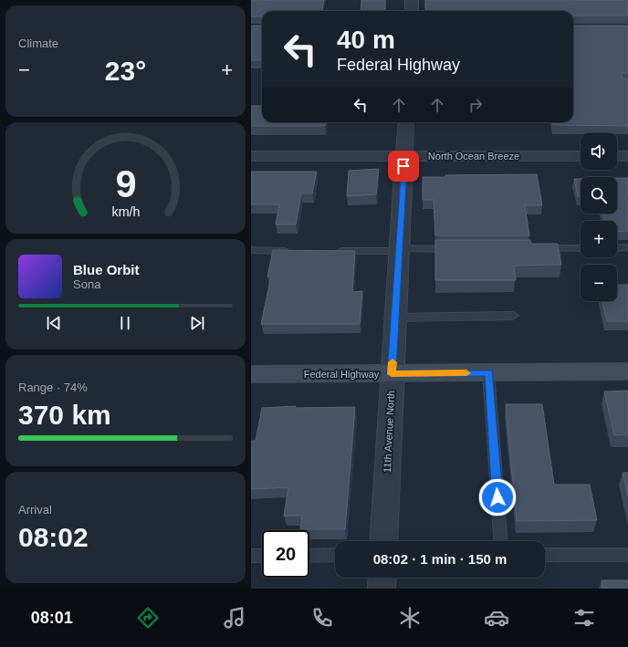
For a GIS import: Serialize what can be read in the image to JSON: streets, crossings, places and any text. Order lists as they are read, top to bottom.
{
  "streets": {
    "main road": ["Federal Highway"],
    "street": ["North Ocean Breeze", "11th Avenue North"]
  },
  "crossings": [
    ["North Ocean Breeze", "11th Avenue North"],
    ["Federal Highway", "11th Avenue North"]
  ],
  "page": {
    "tile": [
      "Climate",
      ["Range · 74%", "370 km"],
      ["Arrival", "08:02"]
    ],
    "turn": ["40 m", "Federal Highway"],
    "heat": ["−", "23°", "+"],
    "map_buttons": ["+", "−"],
    "song": ["Blue Orbit", "Sona"],
    "limit": "20",
    "trip": "08:02 · 1 min · 150 m",
    "tabs": "08:01",
    "gauge": ["9", "km/h"]
  }
}
